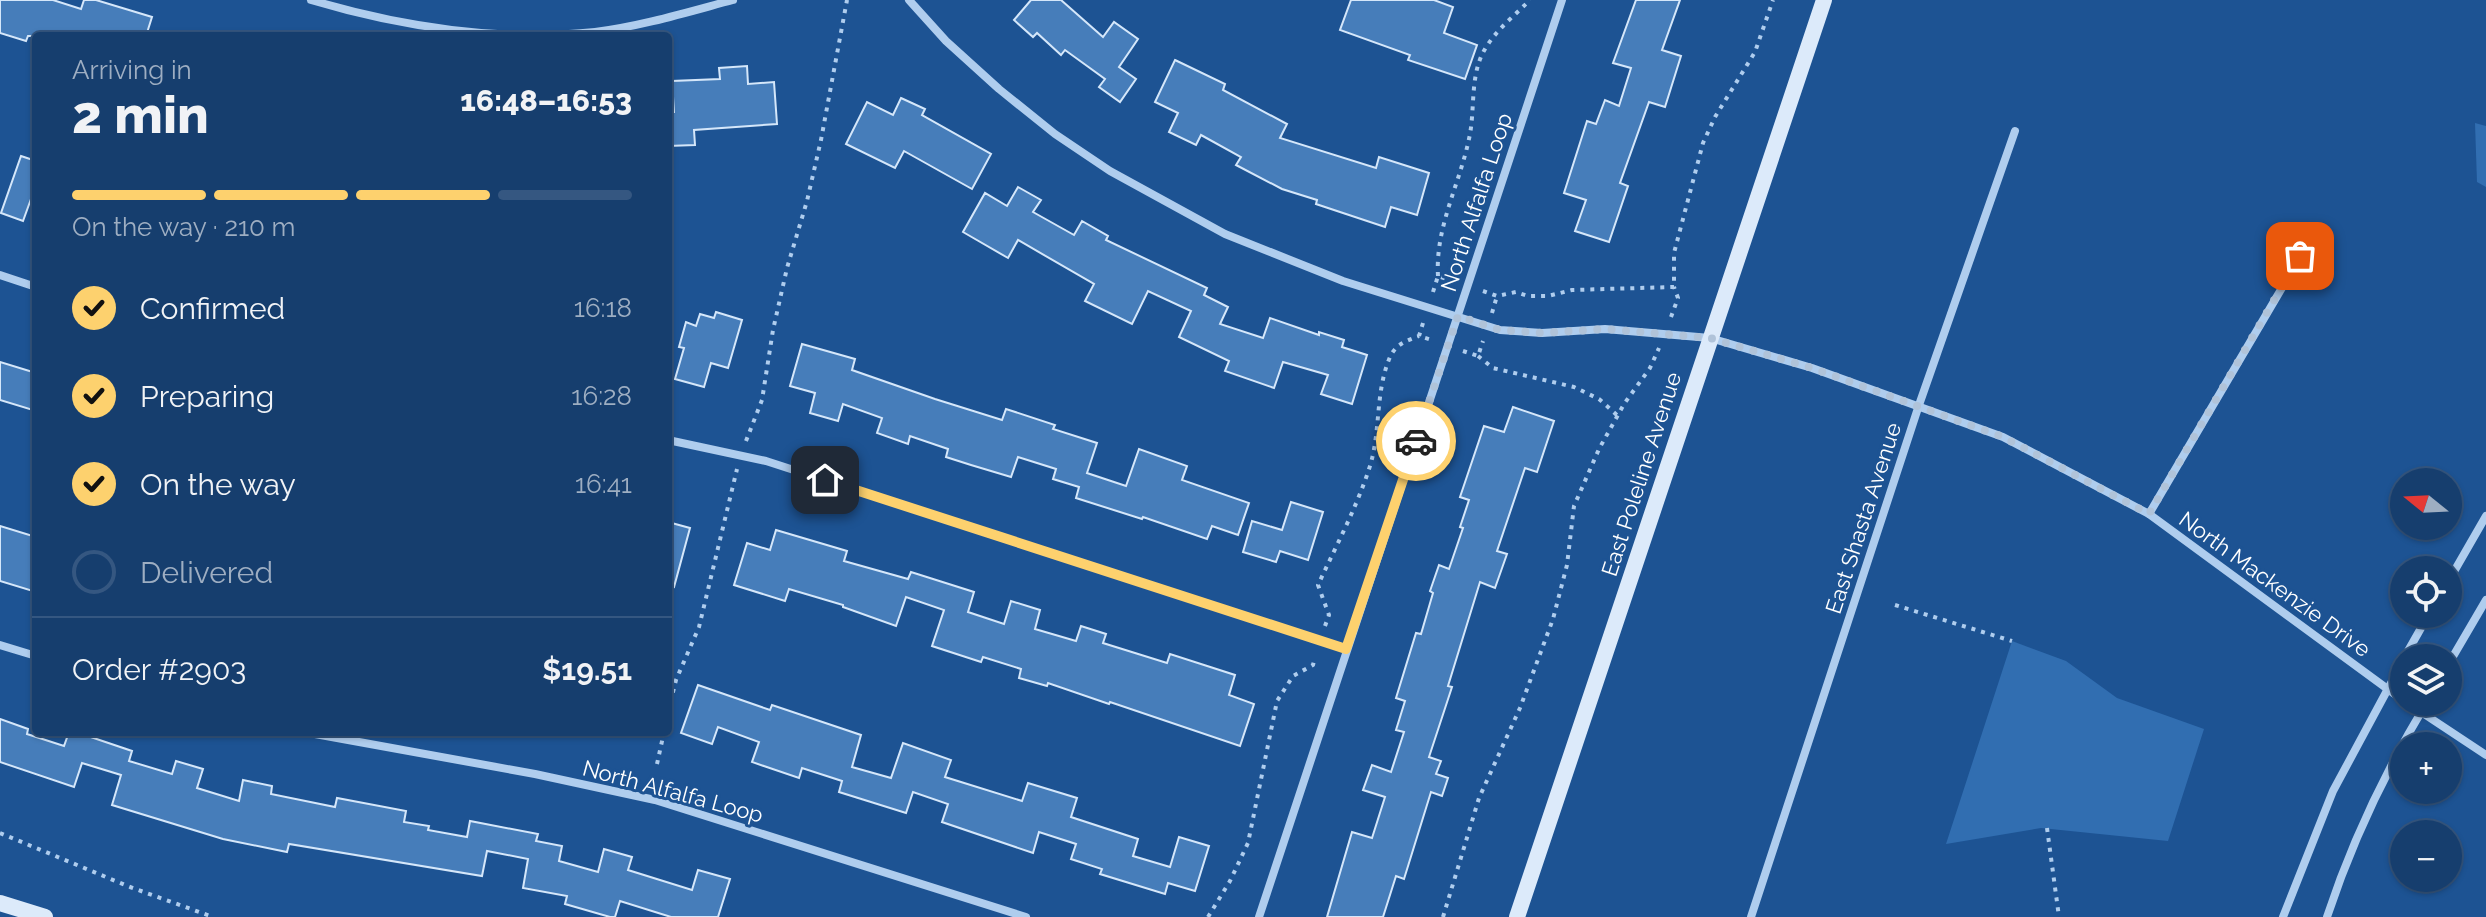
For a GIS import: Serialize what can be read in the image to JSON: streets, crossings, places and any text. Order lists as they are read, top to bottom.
{
  "streets": {
    "main road": ["East Poleline Avenue"],
    "street": ["North Alfalfa Loop", "East Shasta Avenue", "North Mackenzie Drive"]
  },
  "crossings": [
    ["North Alfalfa Loop", "North Mackenzie Drive"],
    ["East Poleline Avenue", "North Mackenzie Drive"],
    ["East Shasta Avenue", "North Mackenzie Drive"]
  ],
  "north": "left",
  "page": {
    "heading": ["2 min", "Arriving in", "16:48–16:53"],
    "panel": ["Order #2903", "$19.51"],
    "bar": "On the way · 210 m",
    "list": [
      ["Confirmed", "16:18"],
      ["Preparing", "16:28"],
      ["On the way", "16:41"],
      "Delivered"
    ],
    "map_buttons": ["+", "−"]
  }
}
